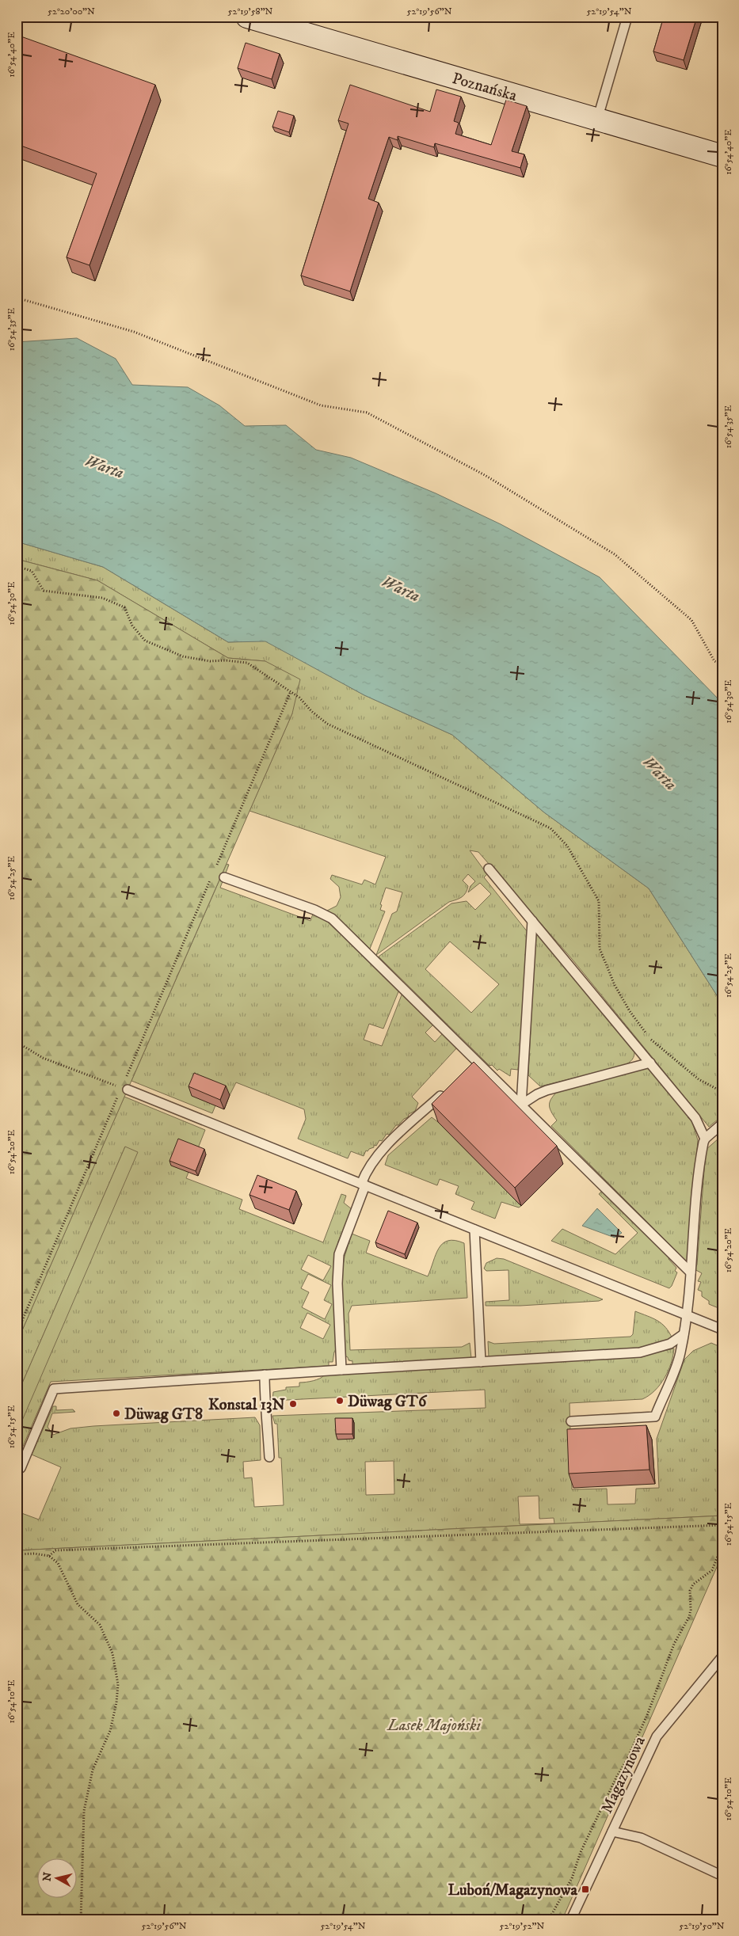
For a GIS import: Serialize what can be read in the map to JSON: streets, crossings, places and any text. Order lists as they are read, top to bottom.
{
  "streets": {
    "street": ["Poznańska"],
    "lane": ["Magazynowa"]
  },
  "water": ["Warta"],
  "parks": ["Lasek Majoński"],
  "places": {
    "other": ["Düwag GT6", "Konstal 13N", "Düwag GT8"],
    "transit": ["Luboń/Magazynowa"]
  },
  "north": "left",
  "coordinates": [
    "52°20'00\"N",
    "52°19'58\"N",
    "52°19'56\"N",
    "52°19'54\"N",
    "16°54'40\"E",
    "16°54'35\"E",
    "16°54'30\"E",
    "16°54'25\"E",
    "16°54'20\"E",
    "16°54'15\"E",
    "16°54'10\"E",
    "52°19'52\"N",
    "52°19'50\"N"
  ]
}
